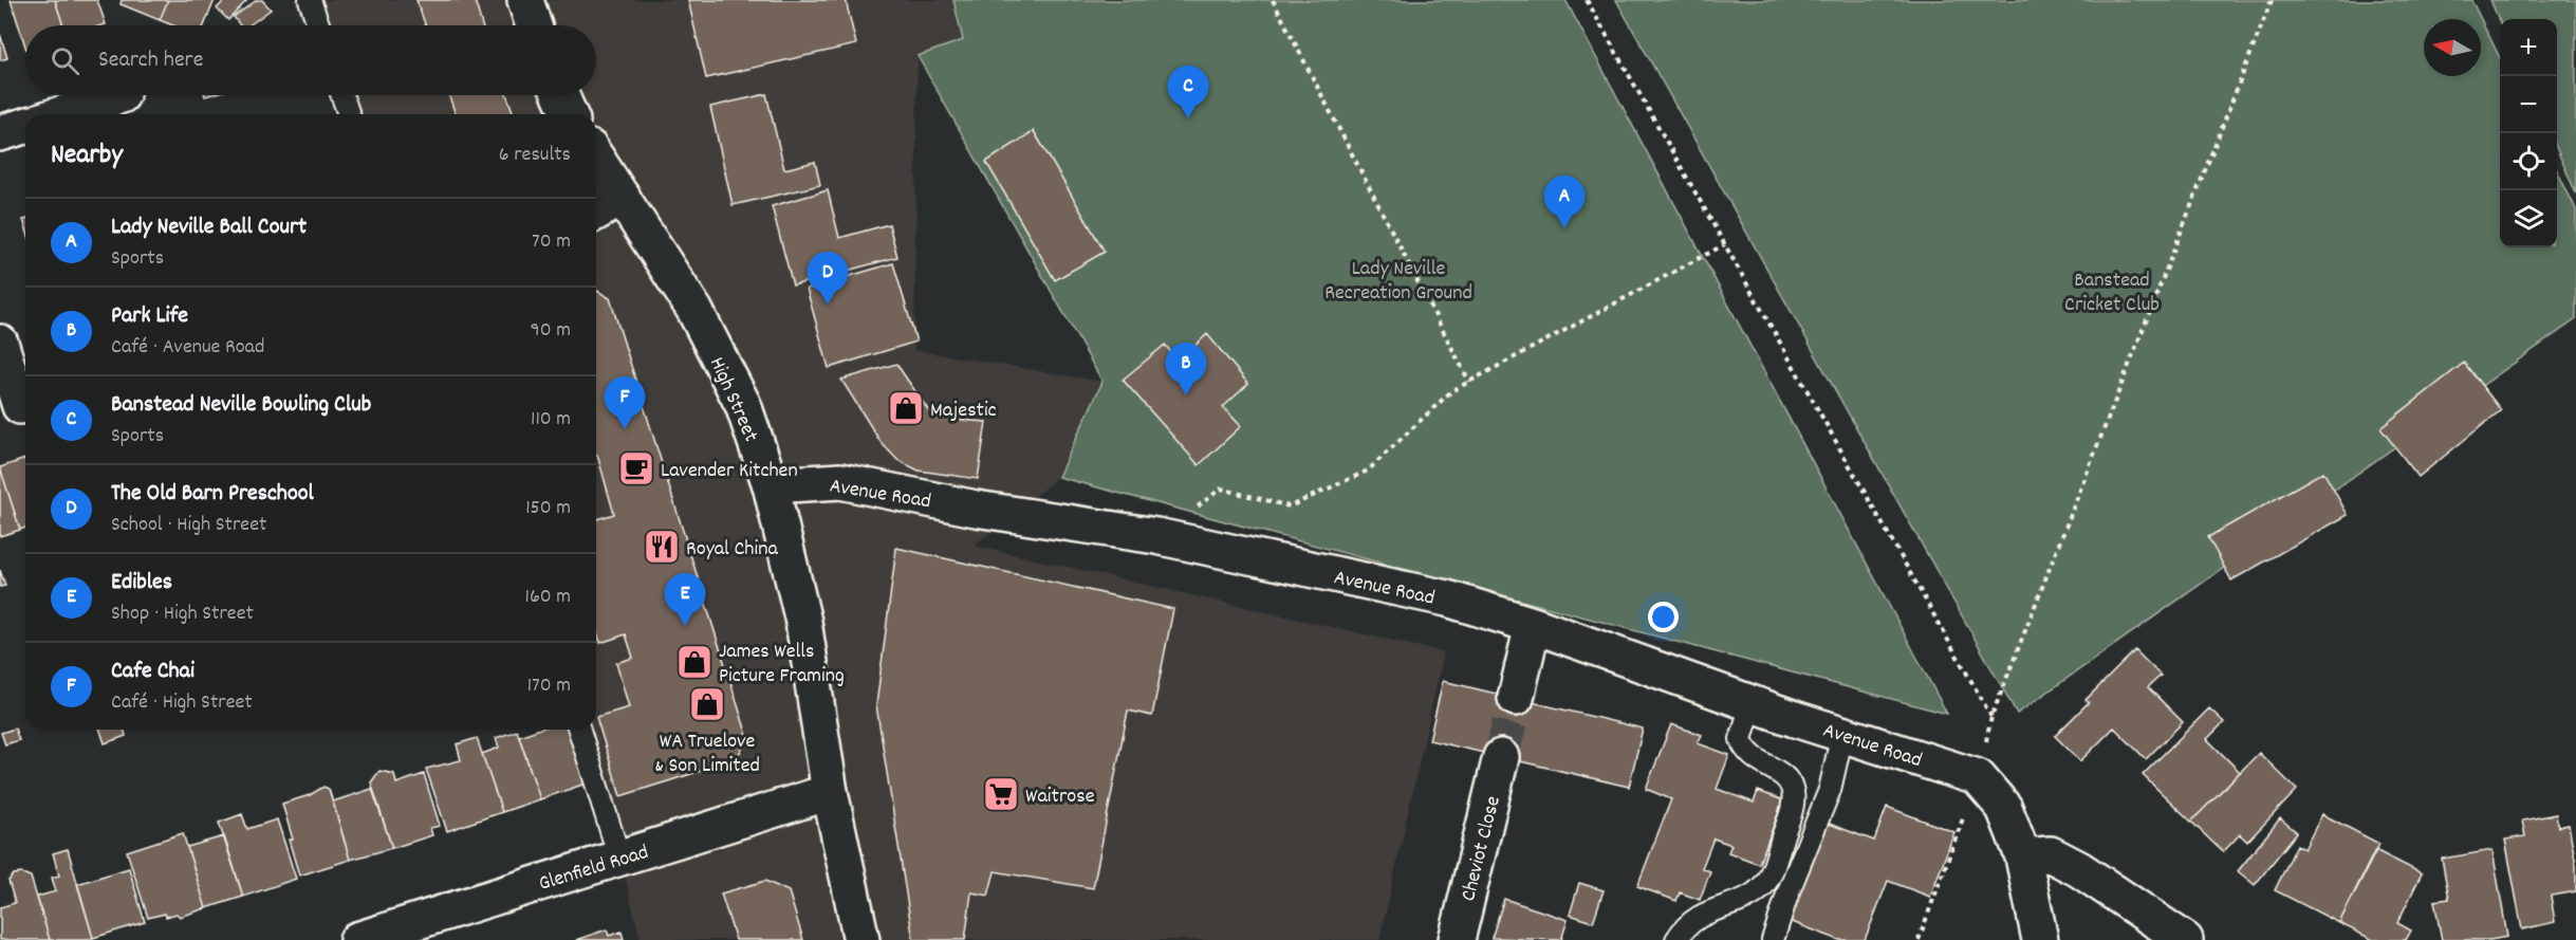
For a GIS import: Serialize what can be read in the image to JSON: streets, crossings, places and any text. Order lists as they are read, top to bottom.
{
  "streets": {
    "street": [
      "High Street",
      "Avenue Road",
      "Cheviot Close",
      "Glenfield Road"
    ]
  },
  "crossings": [
    ["High Street", "Avenue Road"],
    ["High Street", "Glenfield Road"]
  ],
  "parks": ["Lady Neville Recreation Ground", "Banstead Cricket Club"],
  "places": {
    "shop": ["Majestic", "James Wells Picture Framing", "WA Truelove & Son Limited"],
    "cafe": ["Lavender Kitchen"],
    "restaurant": ["Royal China"],
    "supermarket": ["Waitrose"]
  },
  "north": "left",
  "page": {
    "map_buttons": ["+", "−"],
    "search": "Search here",
    "pins": [
      "C",
      "A",
      "D",
      "B",
      "F",
      "E"
    ],
    "heading": ["Nearby", "6 results"],
    "list": [
      {
        "mark": "A",
        "name": "Lady Neville Ball Court",
        "note": "Sports",
        "value": "70 m"
      },
      {
        "mark": "B",
        "name": "Park Life",
        "note": "Café · Avenue Road",
        "value": "90 m"
      },
      {
        "mark": "C",
        "name": "Banstead Neville Bowling Club",
        "note": "Sports",
        "value": "110 m"
      },
      {
        "mark": "D",
        "name": "The Old Barn Preschool",
        "note": "School · High Street",
        "value": "150 m"
      },
      {
        "mark": "E",
        "name": "Edibles",
        "note": "Shop · High Street",
        "value": "160 m"
      },
      {
        "mark": "F",
        "name": "Cafe Chai",
        "note": "Café · High Street",
        "value": "170 m"
      }
    ]
  }
}
